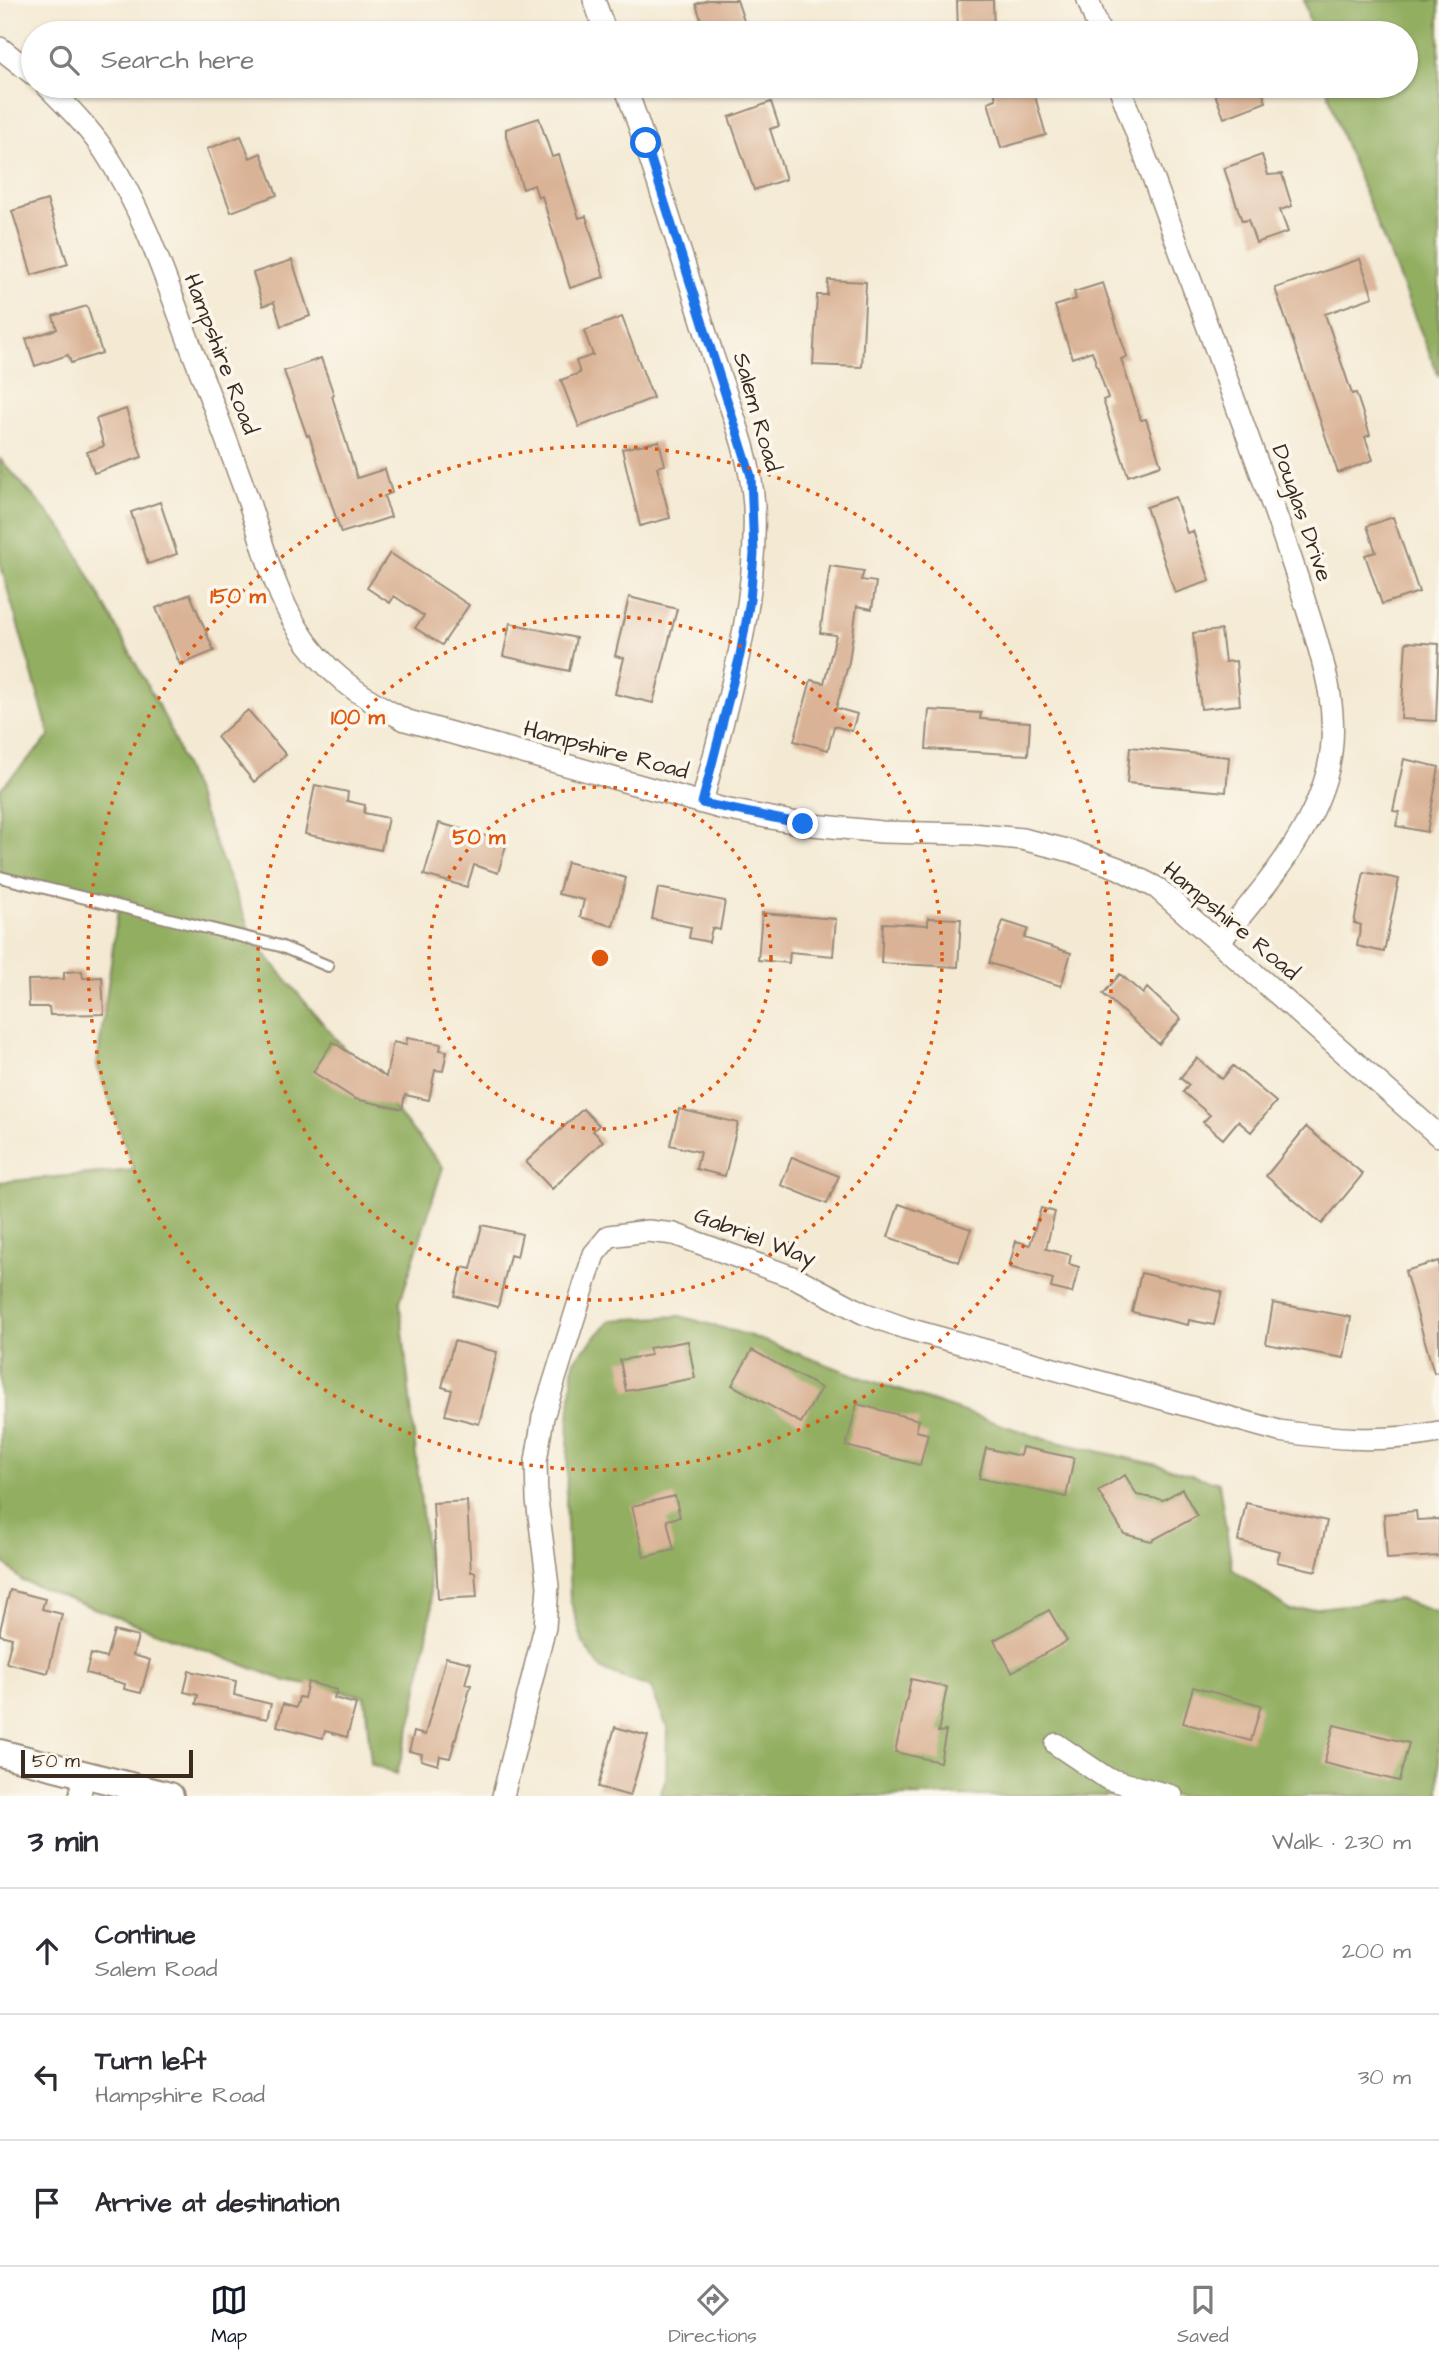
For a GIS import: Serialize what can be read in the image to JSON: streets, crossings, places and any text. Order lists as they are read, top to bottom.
{
  "streets": {
    "street": [
      "Hampshire Road",
      "Salem Road",
      "Douglas Drive",
      "Gabriel Way"
    ]
  },
  "crossings": [
    ["Hampshire Road", "Salem Road"],
    ["Hampshire Road", "Douglas Drive"]
  ],
  "scale_bar": "50 m",
  "page": {
    "search": "Search here",
    "scale": "50 m",
    "heading": ["3 min", "Walk · 230 m"],
    "list": [
      ["Continue", "Salem Road", "200 m"],
      ["Turn left", "Hampshire Road", "30 m"],
      "Arrive at destination"
    ],
    "nav": ["Map", "Directions", "Saved"]
  },
  "rings": ["150 m", "100 m", "50 m"]
}
